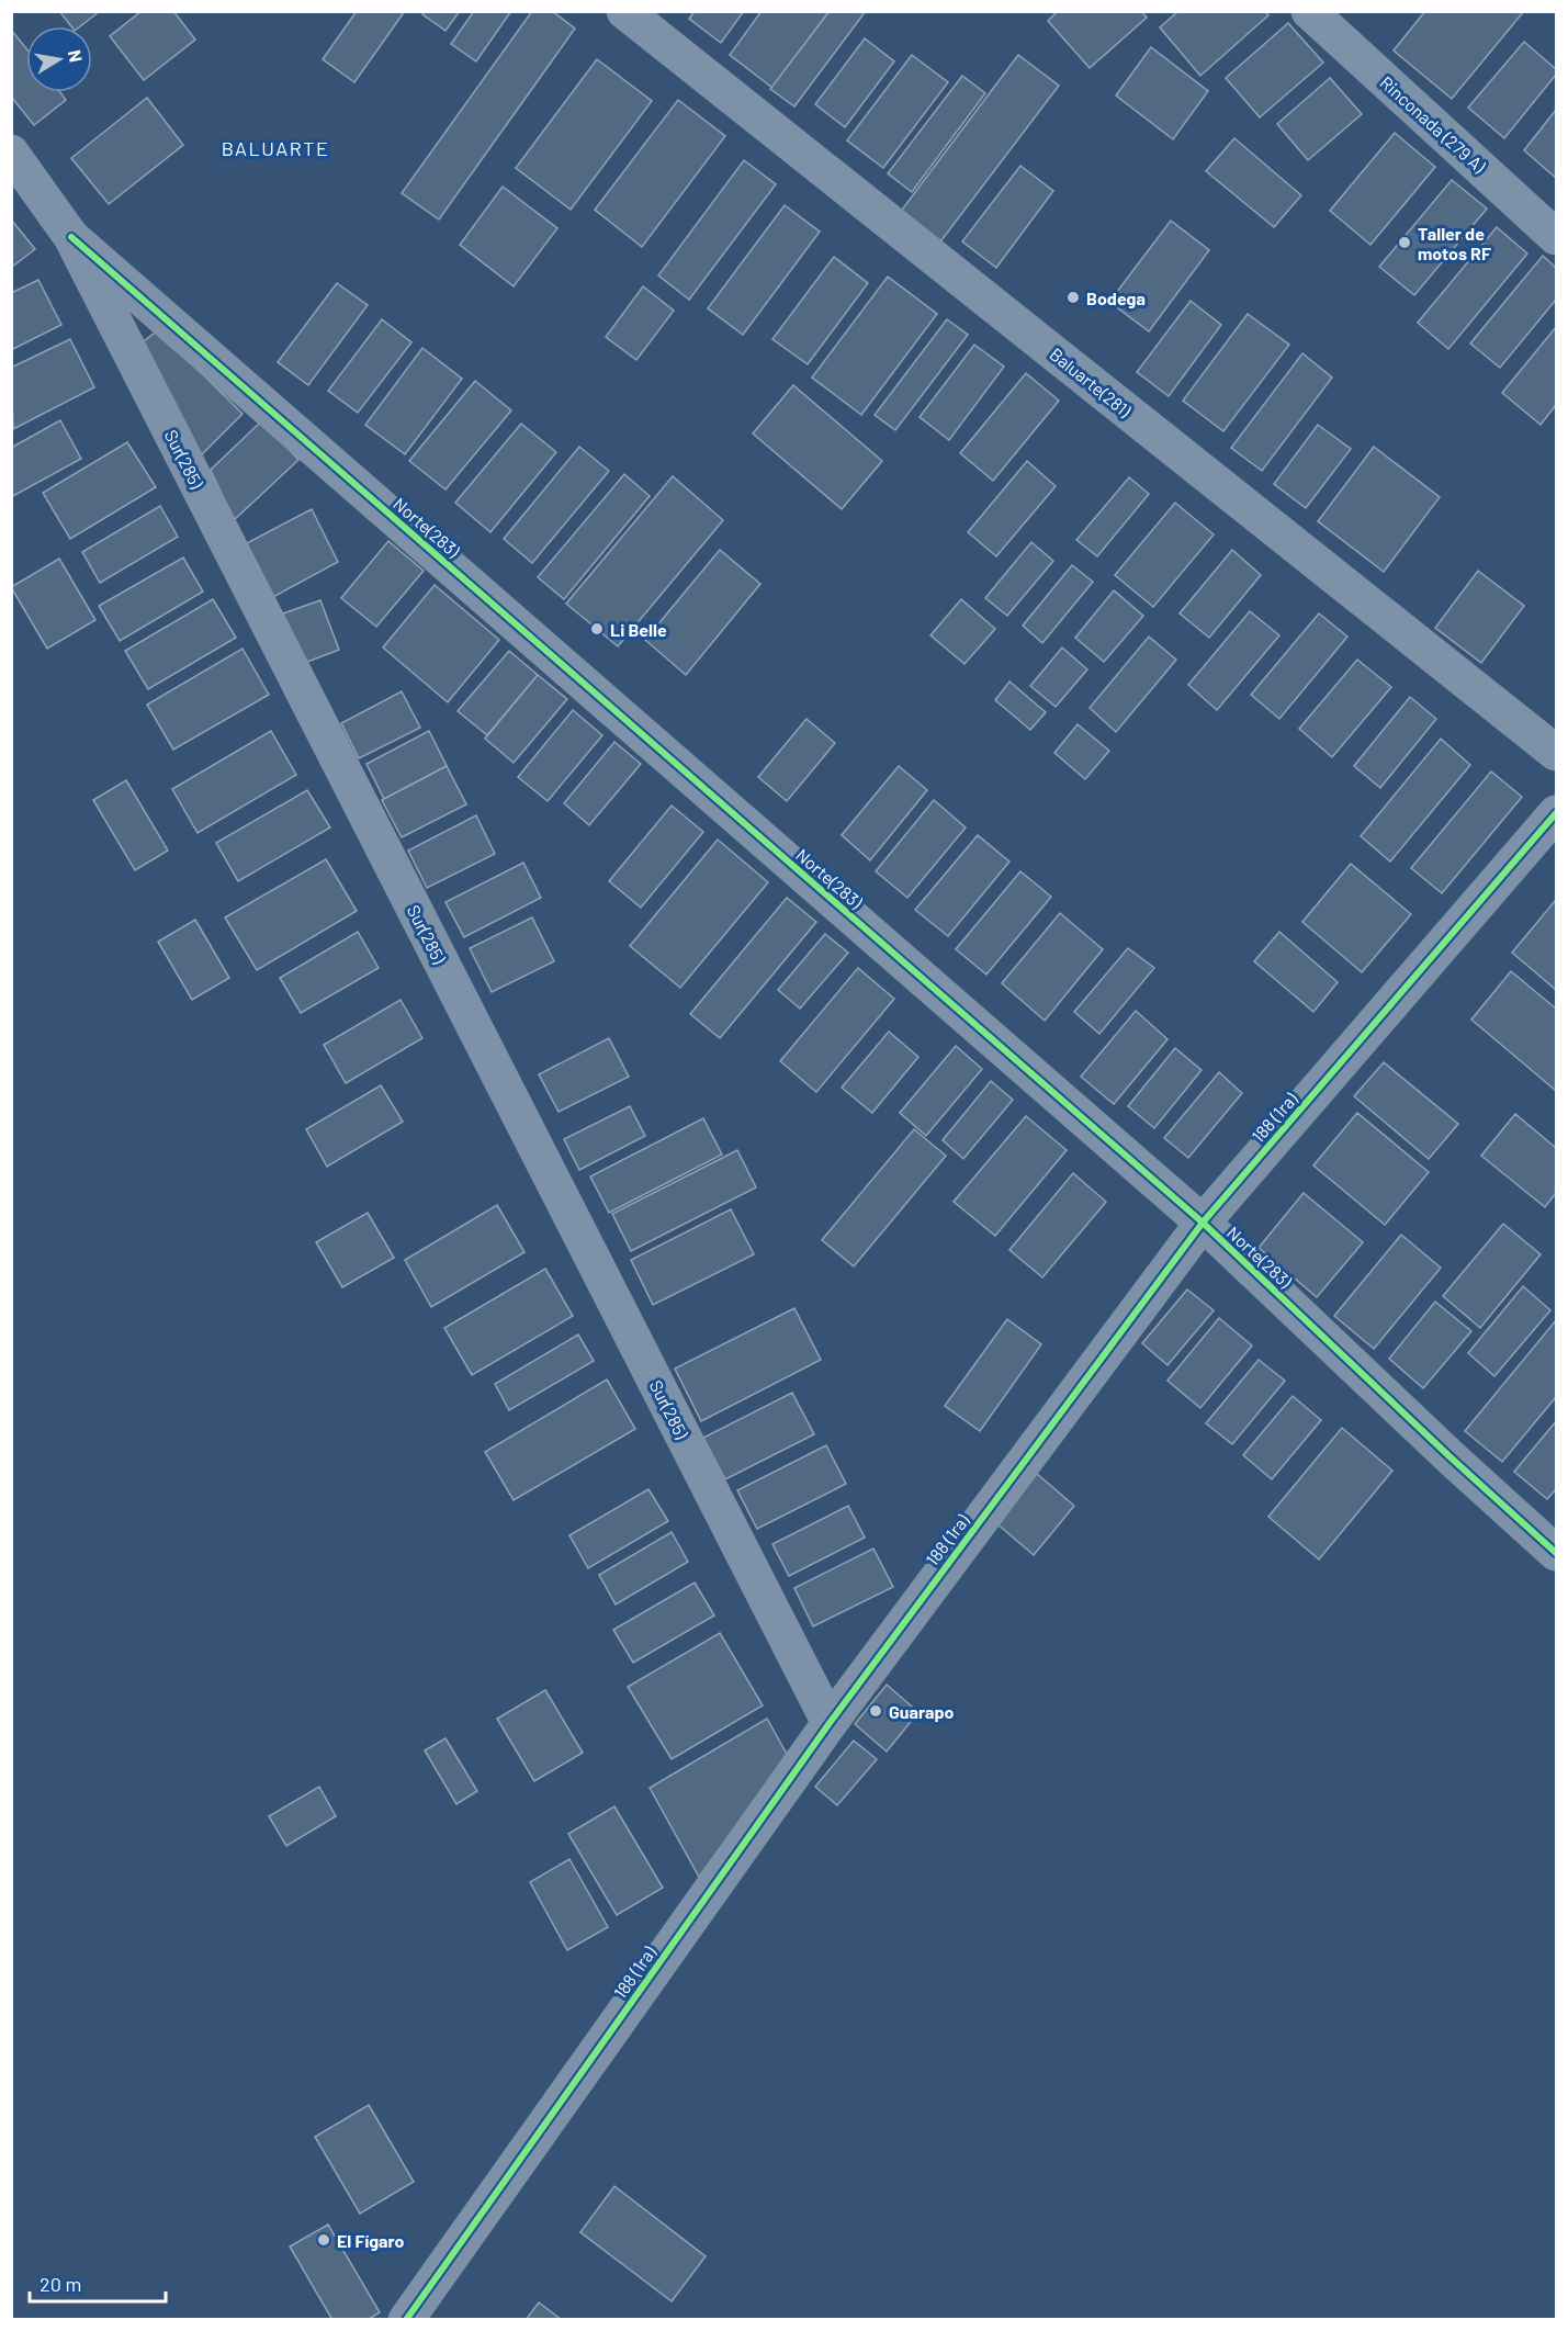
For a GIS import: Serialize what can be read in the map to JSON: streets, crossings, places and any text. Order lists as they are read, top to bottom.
{
  "streets": {
    "street": [
      "Rinconada (279 A)",
      "Baluarte(281)",
      "Sur(285)",
      "Norte(283)",
      "188 (1ra)"
    ]
  },
  "crossings": [
    ["Sur(285)", "Norte(283)"],
    ["Sur(285)", "188 (1ra)"],
    ["Norte(283)", "188 (1ra)"]
  ],
  "districts": ["BALUARTE"],
  "places": [
    "Taller de motos RF",
    "Bodega",
    "Li Belle",
    "Guarapo",
    "El Fígaro"
  ],
  "scale_bar": "20 m",
  "north": "right"
}
